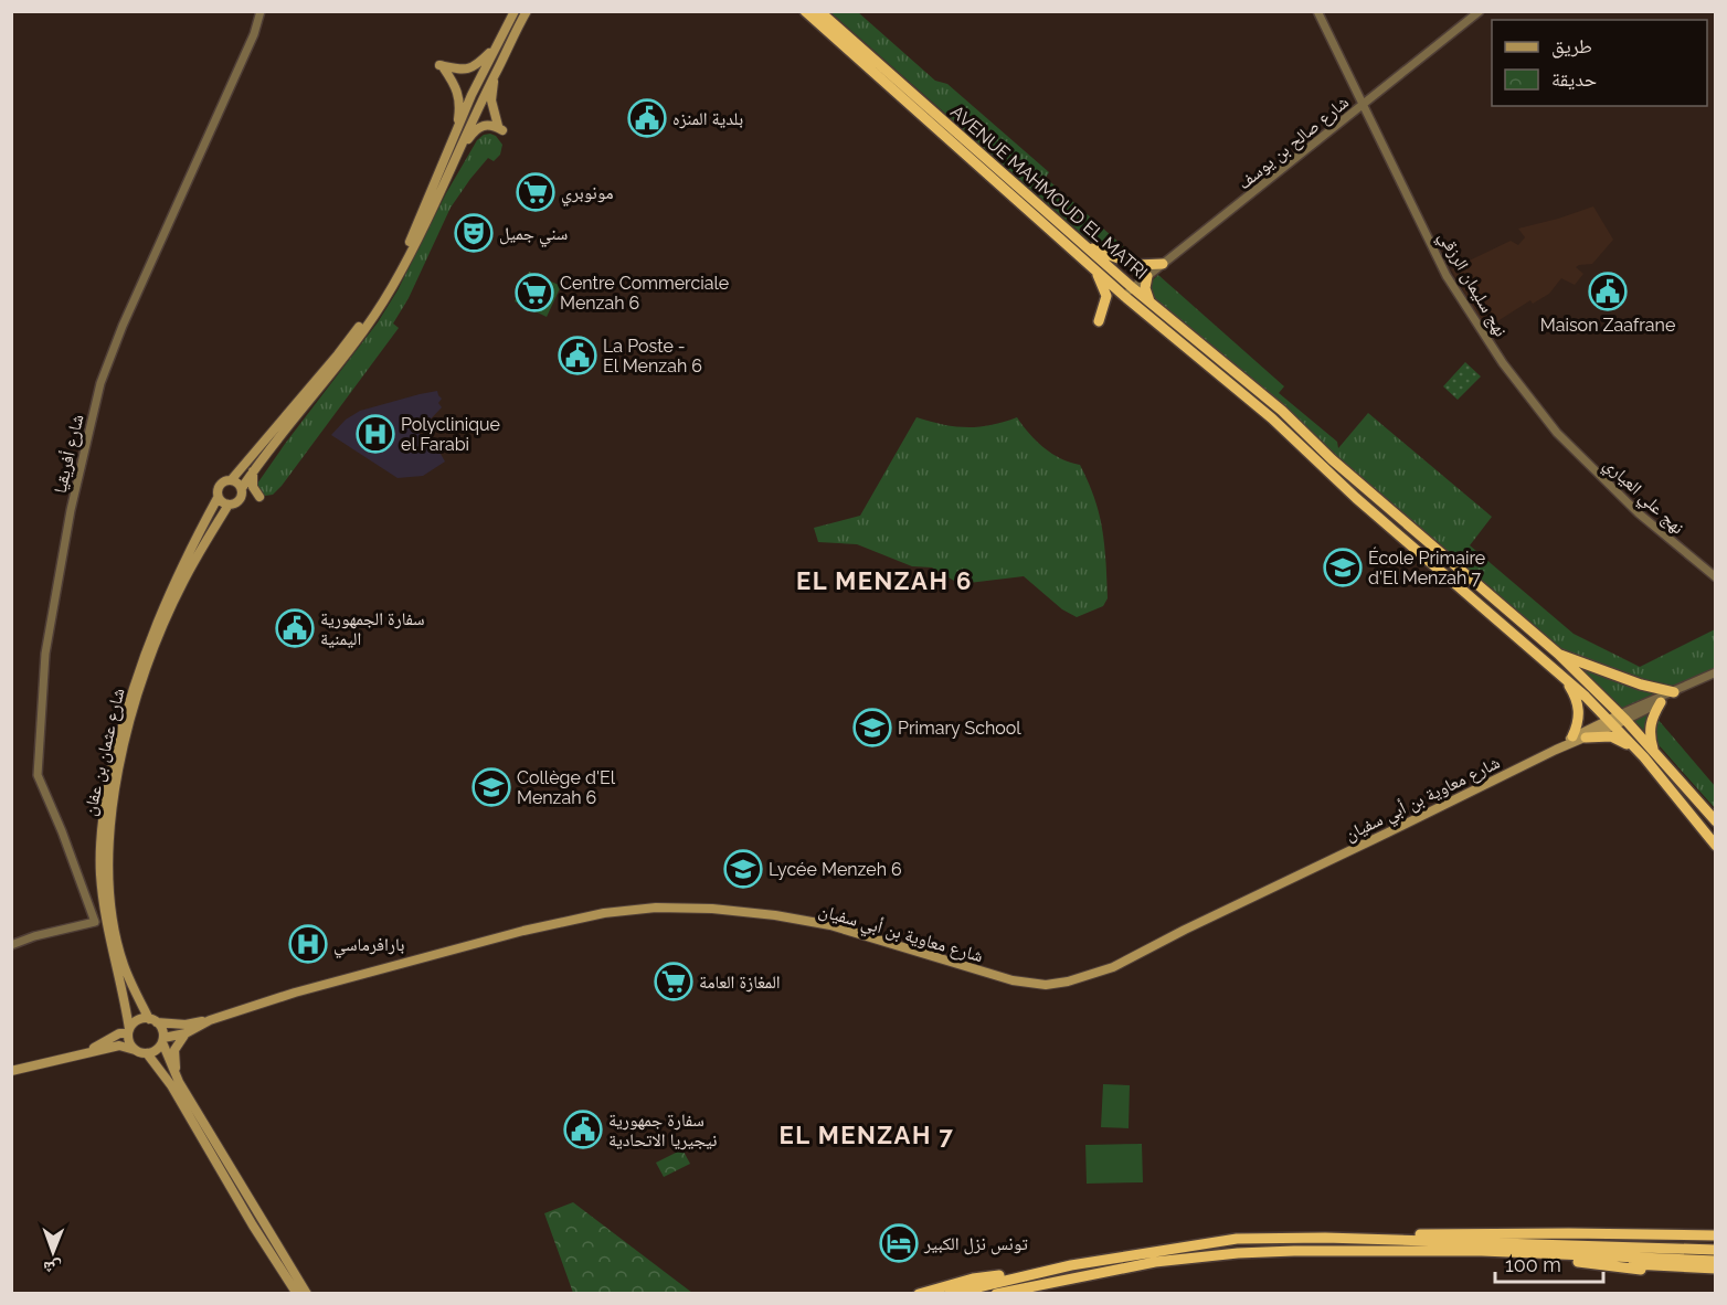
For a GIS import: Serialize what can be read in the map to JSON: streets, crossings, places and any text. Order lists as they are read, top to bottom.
{
  "streets": {
    "highway": ["AVENUE MAHMOUD EL MATRI"],
    "main road": ["شارع عثمان بن عفان", "شارع معاوية بن أبي سفيان"],
    "street": [
      "شارع صالح بن يوسف",
      "نهج سليمان الرزقي",
      "شارع أفريقيا",
      "نهج علي العياري"
    ]
  },
  "crossings": [
    ["شارع صالح بن يوسف", "AVENUE MAHMOUD EL MATRI"],
    ["شارع صالح بن يوسف", "نهج سليمان الرزقي"],
    ["AVENUE MAHMOUD EL MATRI", "شارع معاوية بن أبي سفيان"],
    ["نهج سليمان الرزقي", "نهج علي العياري"],
    ["شارع عثمان بن عفان", "شارع معاوية بن أبي سفيان"]
  ],
  "districts": ["EL MENZAH 6", "EL MENZAH 7"],
  "places": {
    "public building": [
      "بلدية المنزه",
      "Maison Zaafrane",
      "La Poste - El Menzah 6",
      "سفارة الجمهورية اليمنية",
      "سفارة جمهورية نيجيريا الاتحادية"
    ],
    "supermarket": ["مونوبري", "Centre Commerciale Menzah 6", "المغازة العامة"],
    "theatre": ["سني جميل"],
    "hospital": ["Polyclinique el Farabi", "بارافرماسي"],
    "school or university": [
      "École Primaire d'El Menzah 7",
      "Primary School",
      "Collège d'El Menzah 6",
      "Lycée Menzeh 6"
    ],
    "hotel": ["تونس نزل الكبير"]
  },
  "legend": ["طريق", "حديقة"],
  "scale_bar": "100 m",
  "north": "bottom"
}
